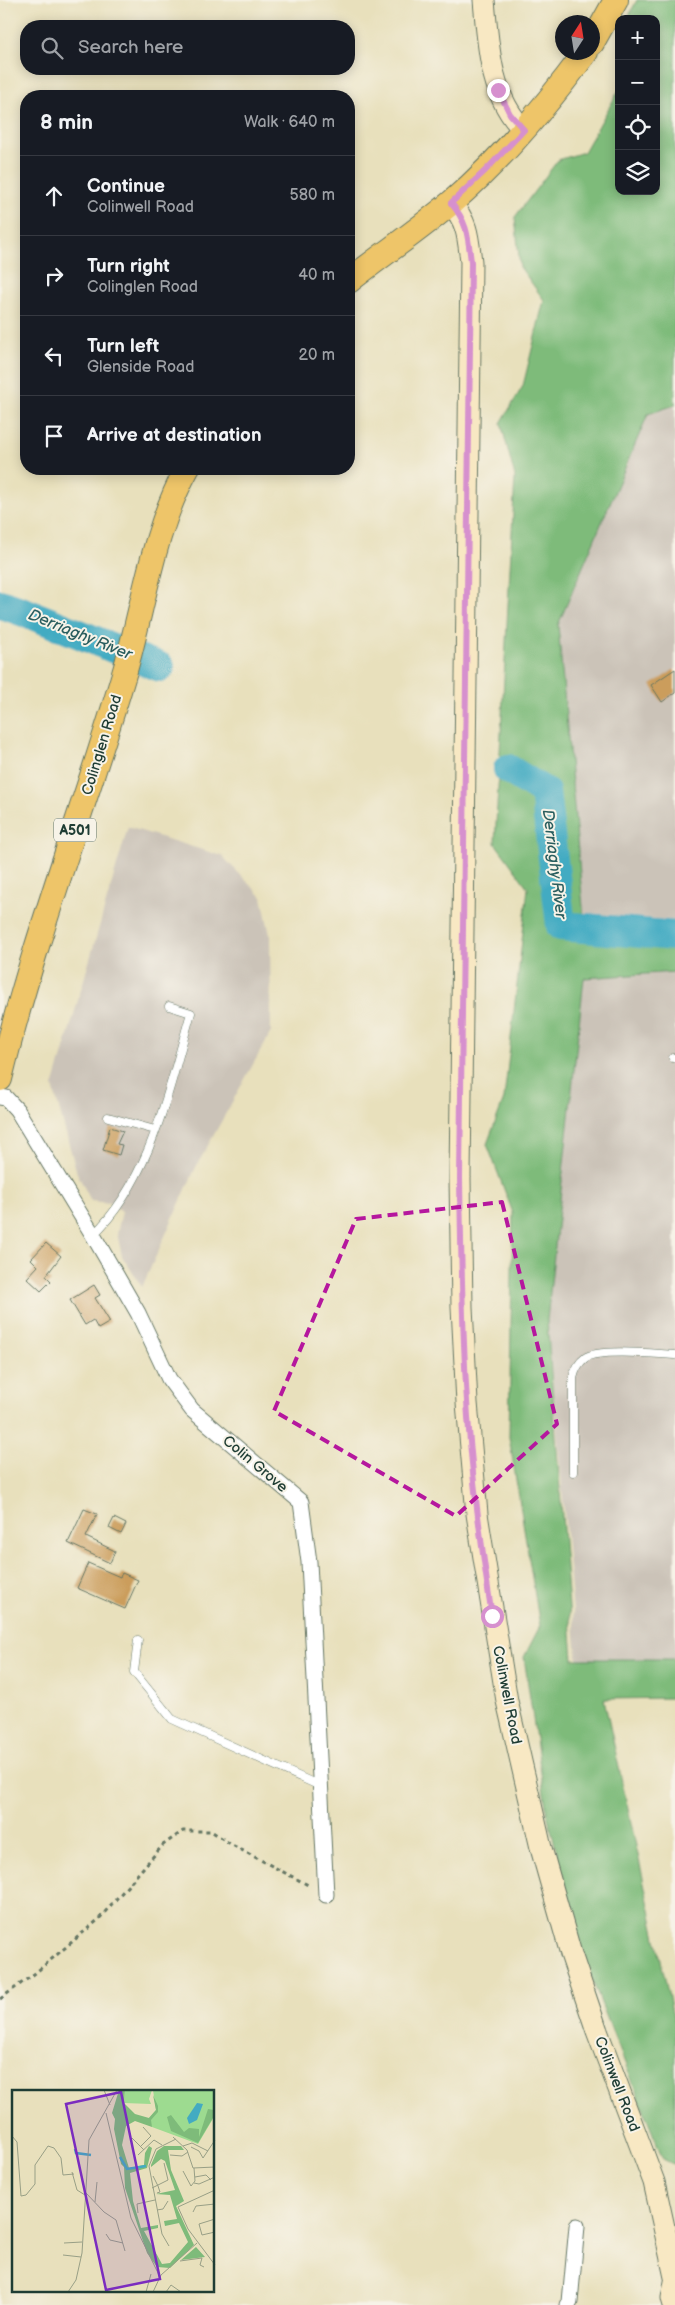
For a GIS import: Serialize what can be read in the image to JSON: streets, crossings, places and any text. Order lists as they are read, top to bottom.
{
  "streets": {
    "main road": ["Colinglen Road", "A501"],
    "street": ["Colin Grove", "Colinwell Road"]
  },
  "water": ["Derriaghy River"],
  "north": "top",
  "page": {
    "map_buttons": ["+", "−"],
    "search": "Search here",
    "heading": ["8 min", "Walk · 640 m"],
    "list": [
      ["Continue", "Colinwell Road", "580 m"],
      ["Turn right", "Colinglen Road", "40 m"],
      ["Turn left", "Glenside Road", "20 m"],
      "Arrive at destination"
    ]
  }
}
